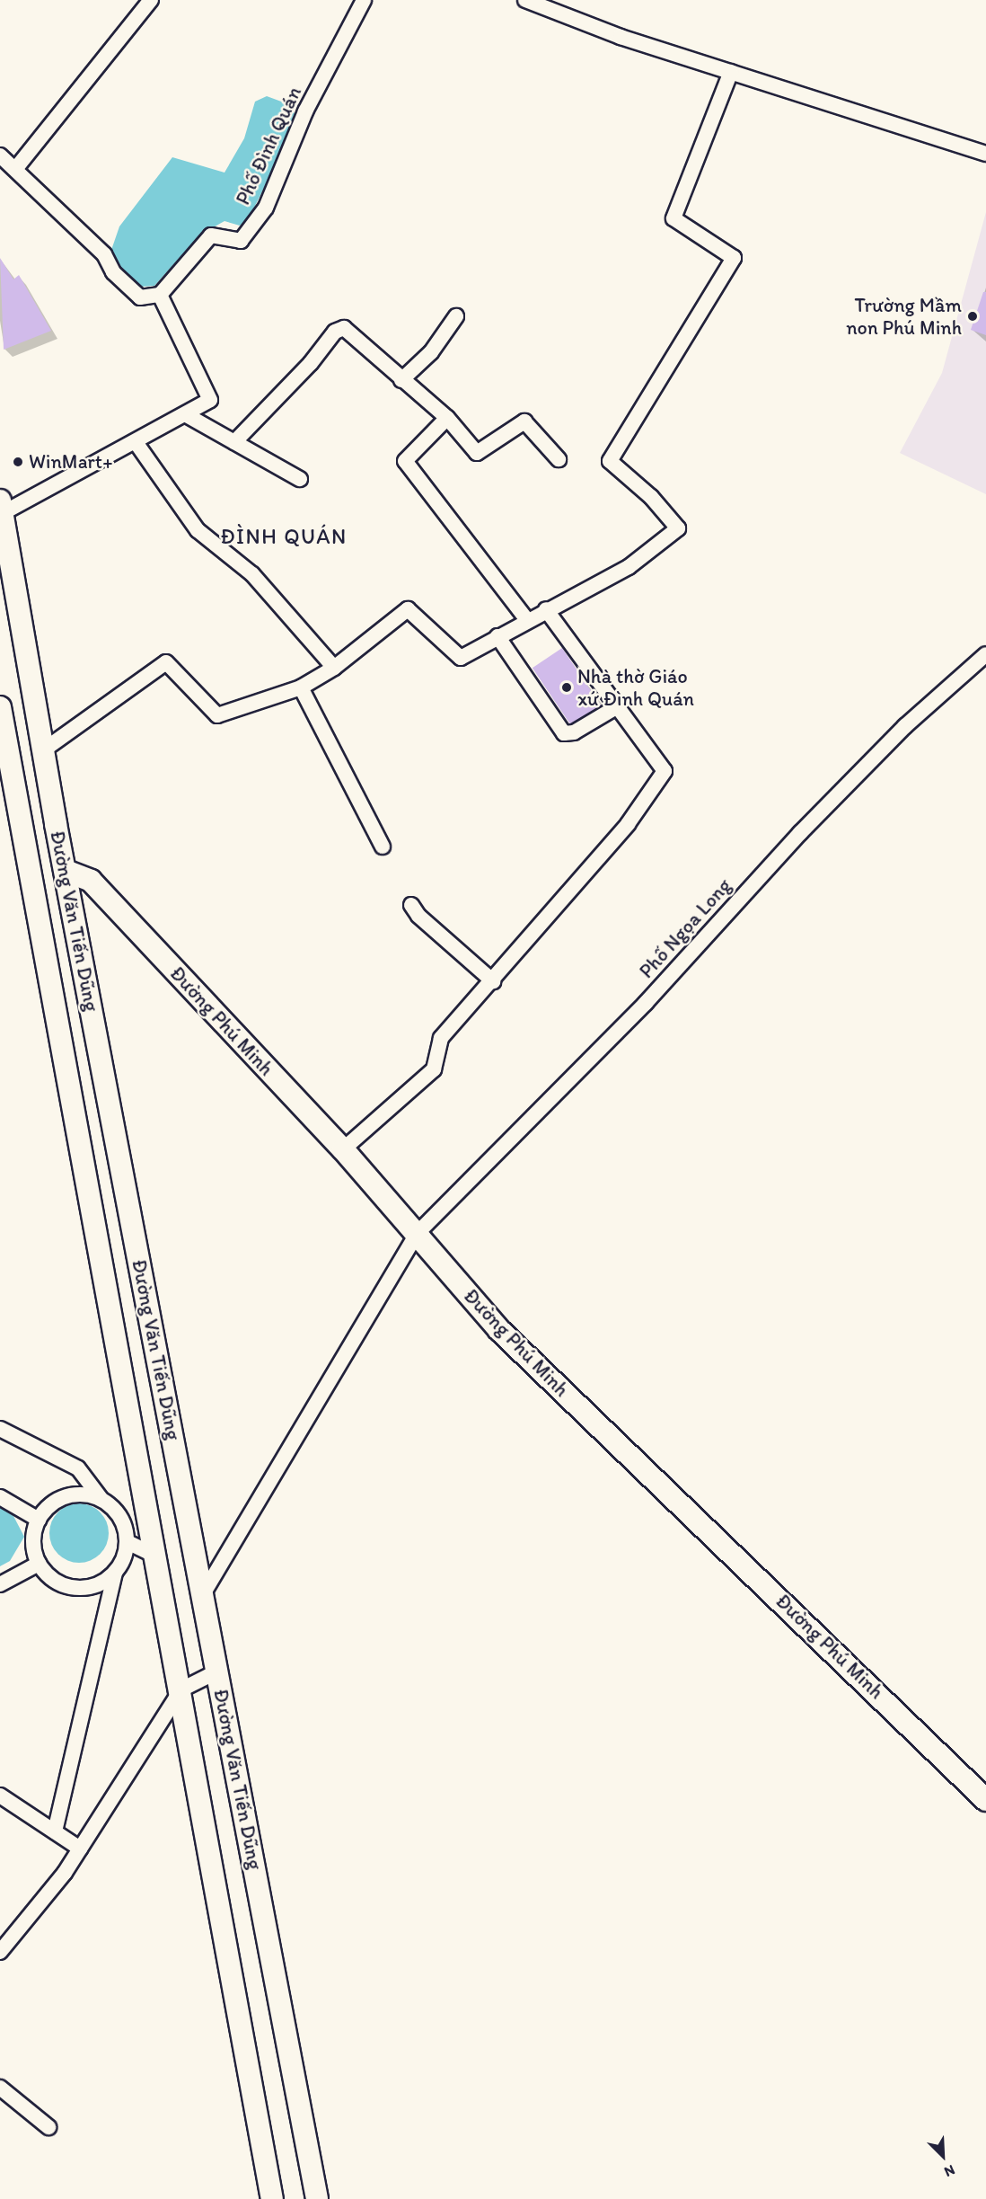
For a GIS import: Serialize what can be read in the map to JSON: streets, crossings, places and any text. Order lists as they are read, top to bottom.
{
  "streets": {
    "main road": ["Đường Văn Tiến Dũng", "Đường Phú Minh"],
    "street": ["Phố Đình Quán", "Phố Ngọa Long"]
  },
  "crossings": [
    ["Đường Văn Tiến Dũng", "Phố Ngọa Long"],
    ["Đường Văn Tiến Dũng", "Đường Phú Minh"],
    ["Phố Ngọa Long", "Đường Phú Minh"]
  ],
  "districts": ["ĐÌNH QUÁN"],
  "places": ["Trường Mầm non Phú Minh", "WinMart+", "Nhà thờ Giáo xứ Đình Quán"],
  "north": "bottom right"
}
